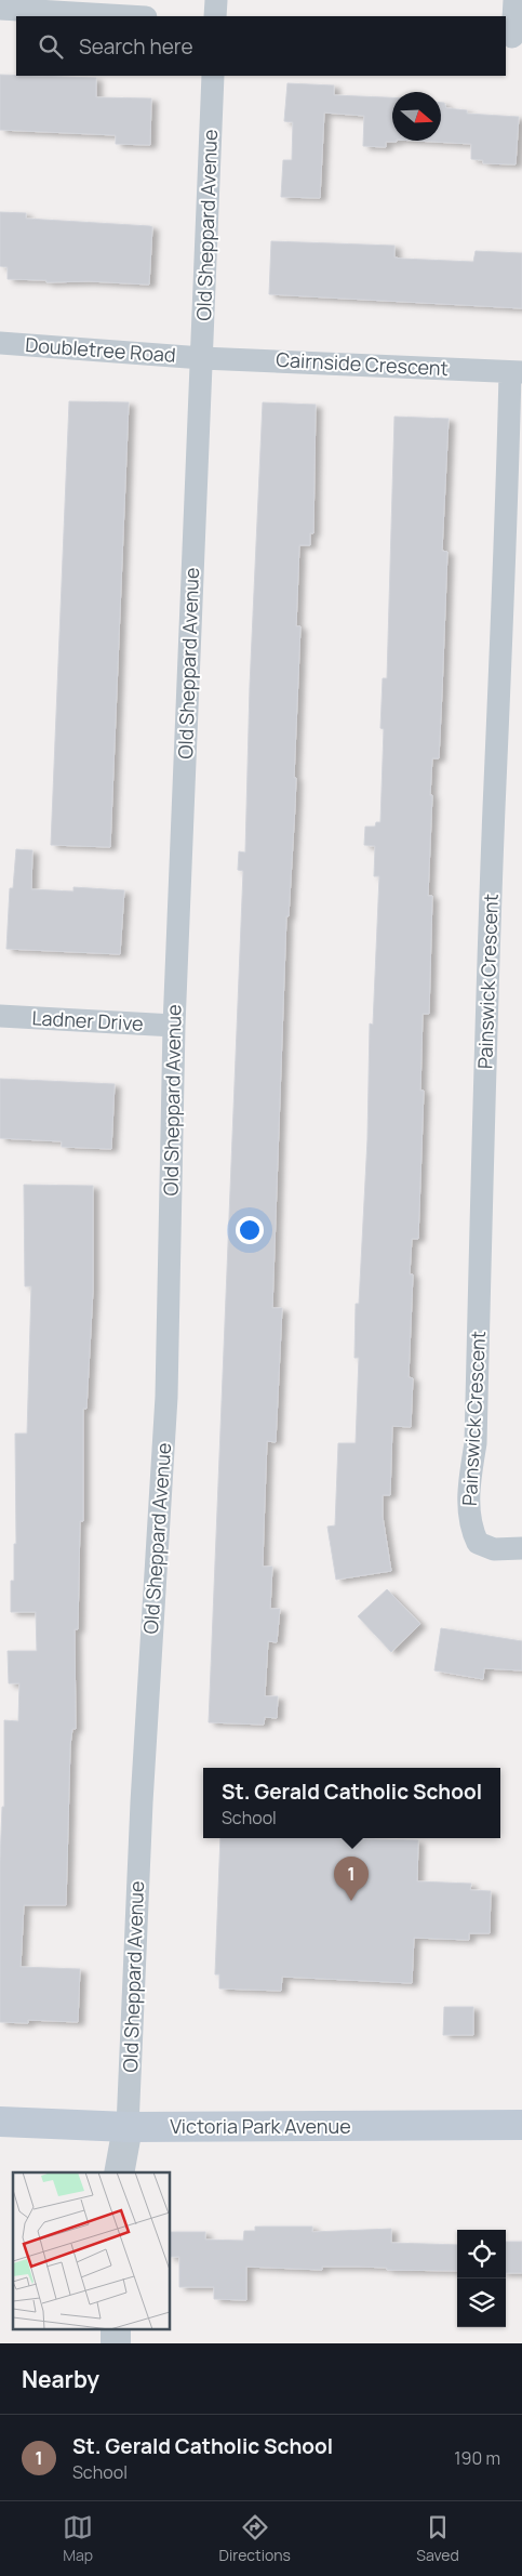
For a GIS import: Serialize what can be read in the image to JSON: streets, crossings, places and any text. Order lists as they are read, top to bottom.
{
  "streets": {
    "main road": ["Victoria Park Avenue"],
    "street": [
      "Old Sheppard Avenue",
      "Doubletree Road",
      "Cairnside Crescent",
      "Painswick Crescent",
      "Ladner Drive"
    ]
  },
  "crossings": [
    ["Old Sheppard Avenue", "Doubletree Road"],
    ["Old Sheppard Avenue", "Cairnside Crescent"],
    ["Old Sheppard Avenue", "Ladner Drive"],
    ["Old Sheppard Avenue", "Victoria Park Avenue"],
    ["Doubletree Road", "Cairnside Crescent"],
    ["Cairnside Crescent", "Painswick Crescent"]
  ],
  "north": "right",
  "page": {
    "search": "Search here",
    "popup": ["St. Gerald Catholic School", "School"],
    "pins": "1",
    "heading": "Nearby",
    "list": [
      {
        "mark": "1",
        "name": "St. Gerald Catholic School",
        "note": "School",
        "value": "190 m"
      }
    ],
    "nav": ["Map", "Directions", "Saved"]
  }
}
